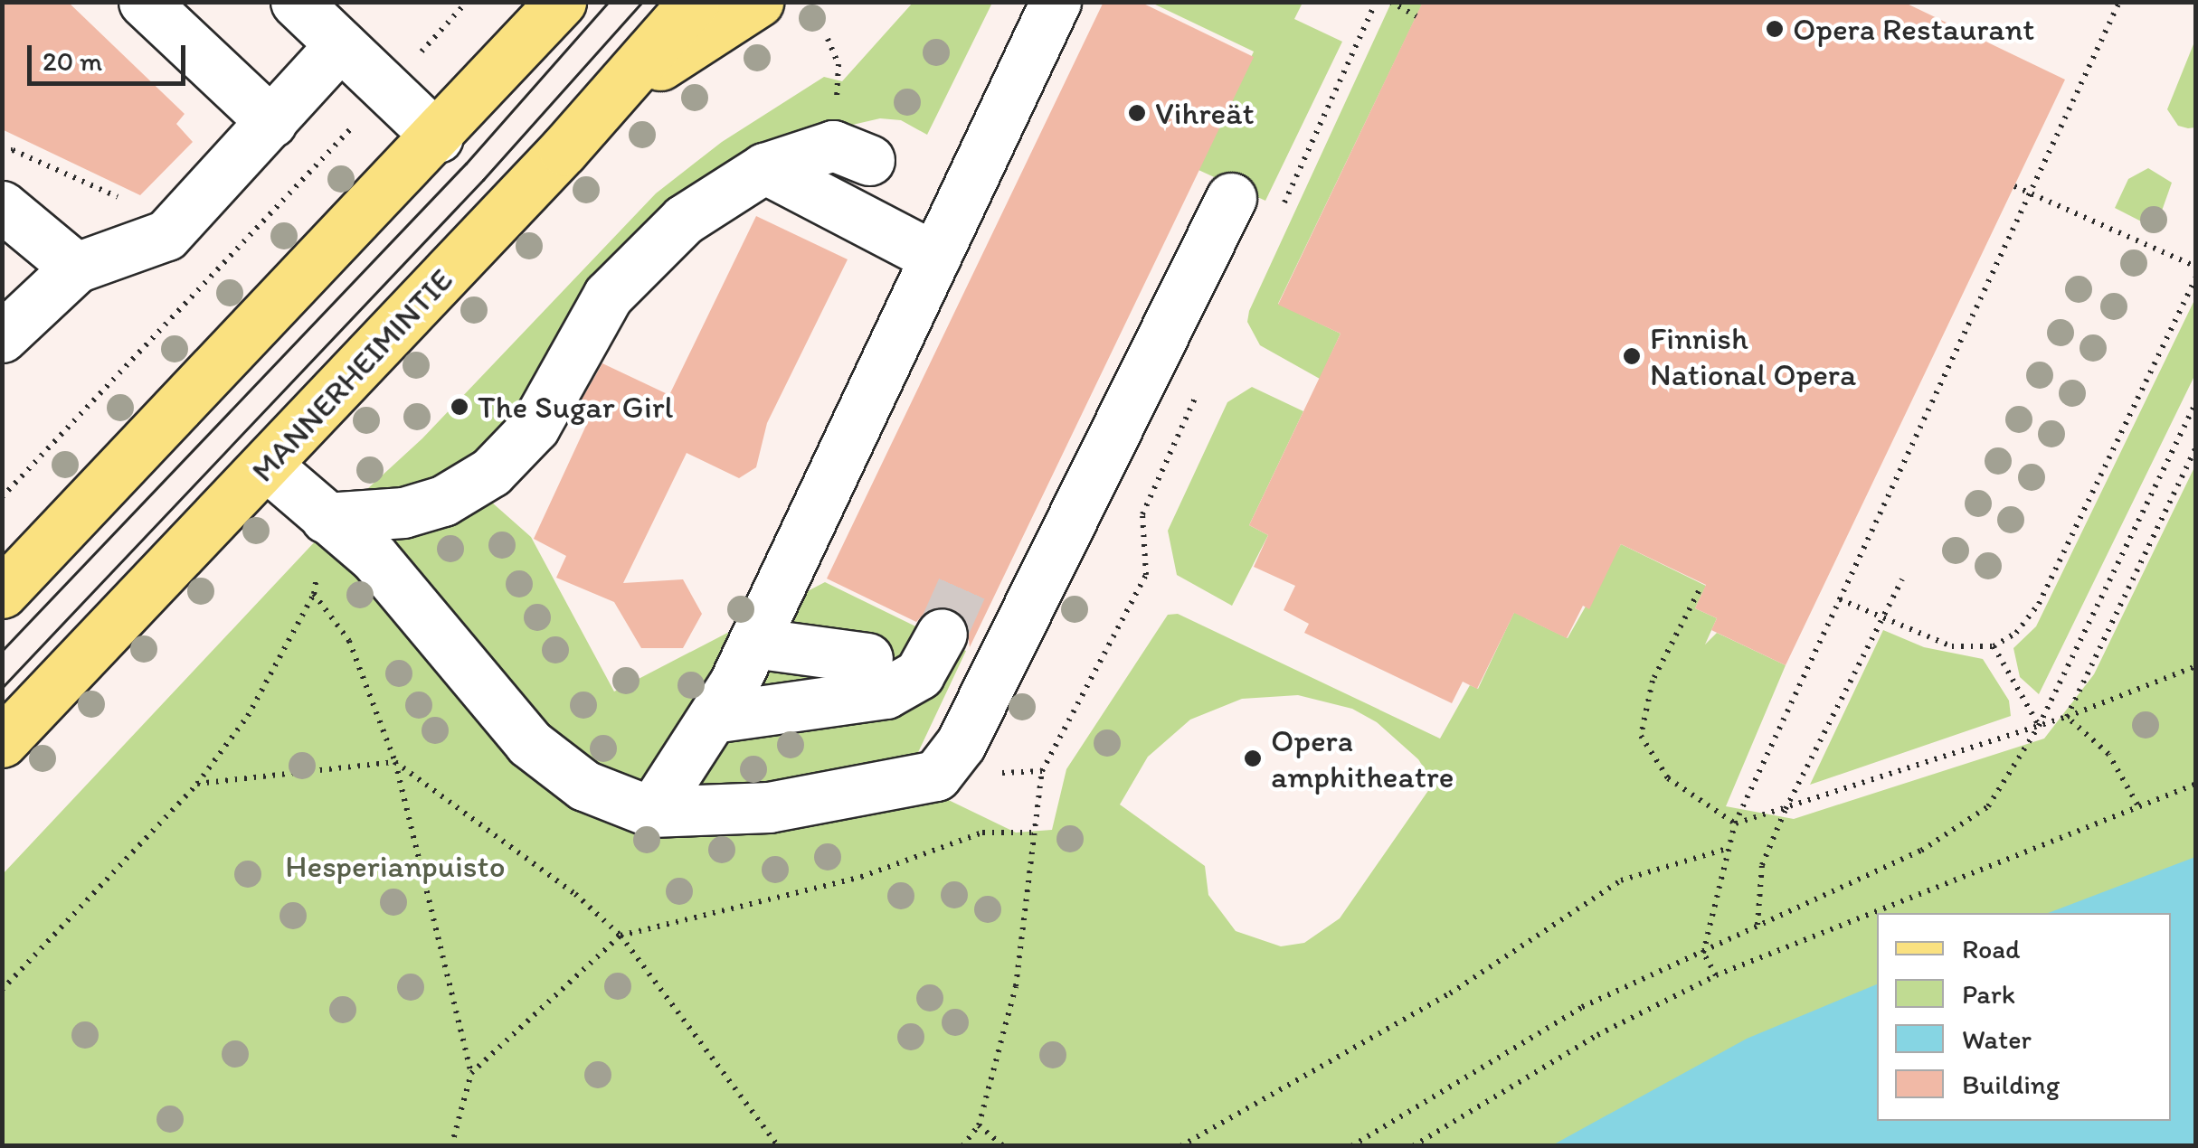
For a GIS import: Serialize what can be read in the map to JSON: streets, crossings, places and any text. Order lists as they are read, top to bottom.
{
  "streets": {
    "main road": ["MANNERHEIMINTIE"]
  },
  "parks": ["Hesperianpuisto"],
  "places": [
    "Opera Restaurant",
    "Vihreät",
    "Finnish National Opera",
    "The Sugar Girl",
    "Opera amphitheatre"
  ],
  "legend": [
    "Road",
    "Park",
    "Water",
    "Building"
  ],
  "scale_bar": "20 m"
}
